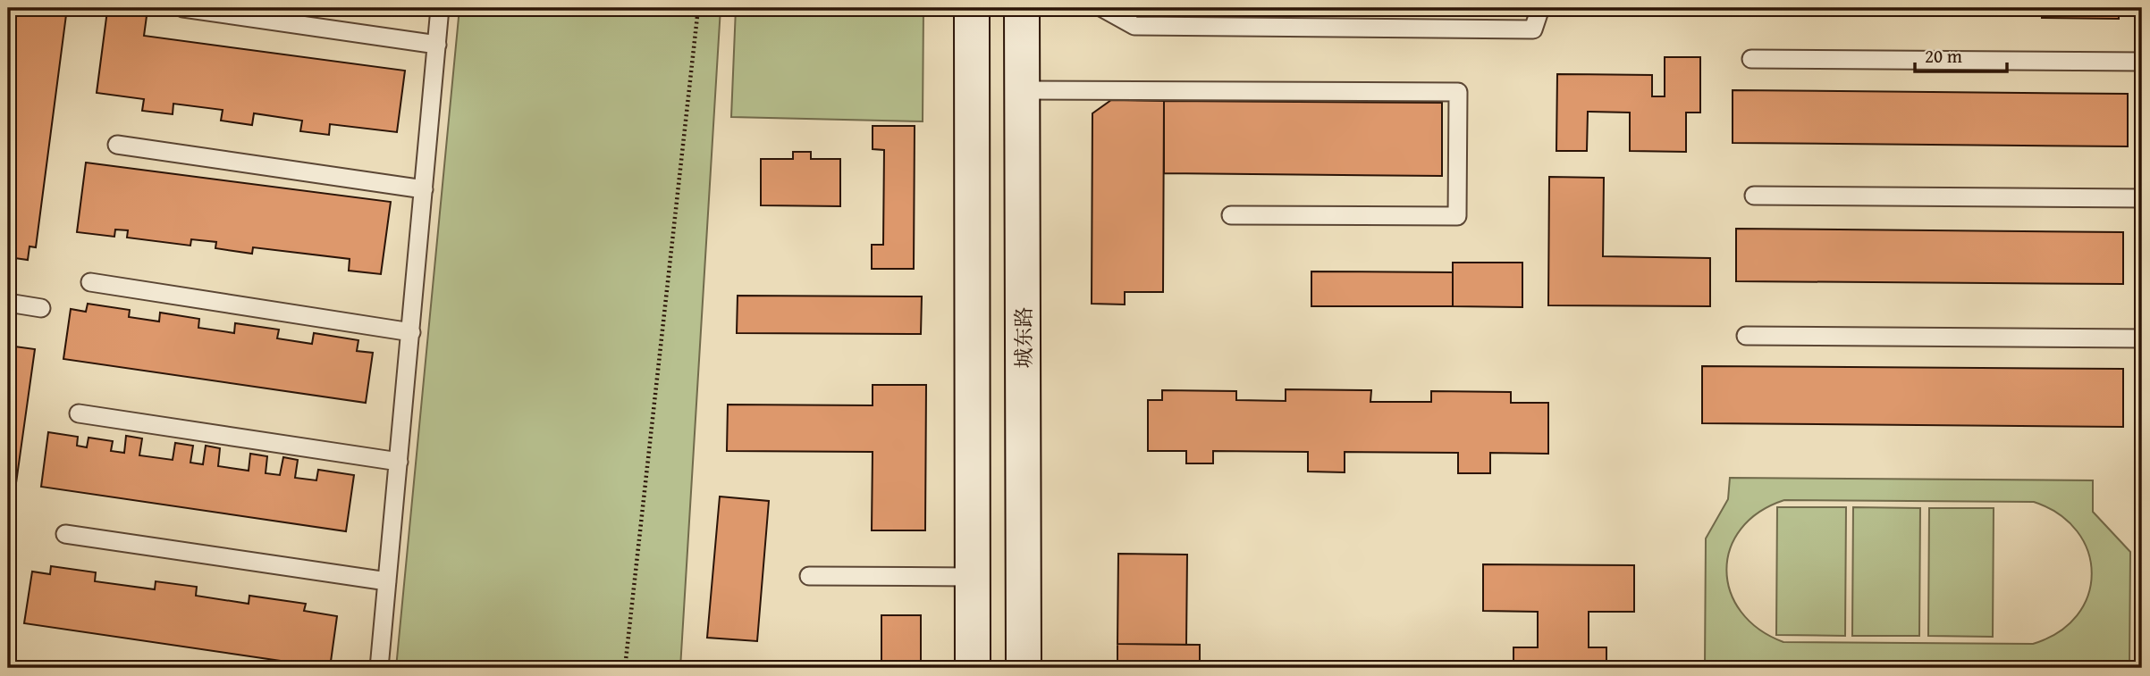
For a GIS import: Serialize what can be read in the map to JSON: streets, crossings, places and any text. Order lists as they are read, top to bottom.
{
  "streets": {
    "main road": ["城东路"]
  },
  "scale_bar": "20 m"
}
